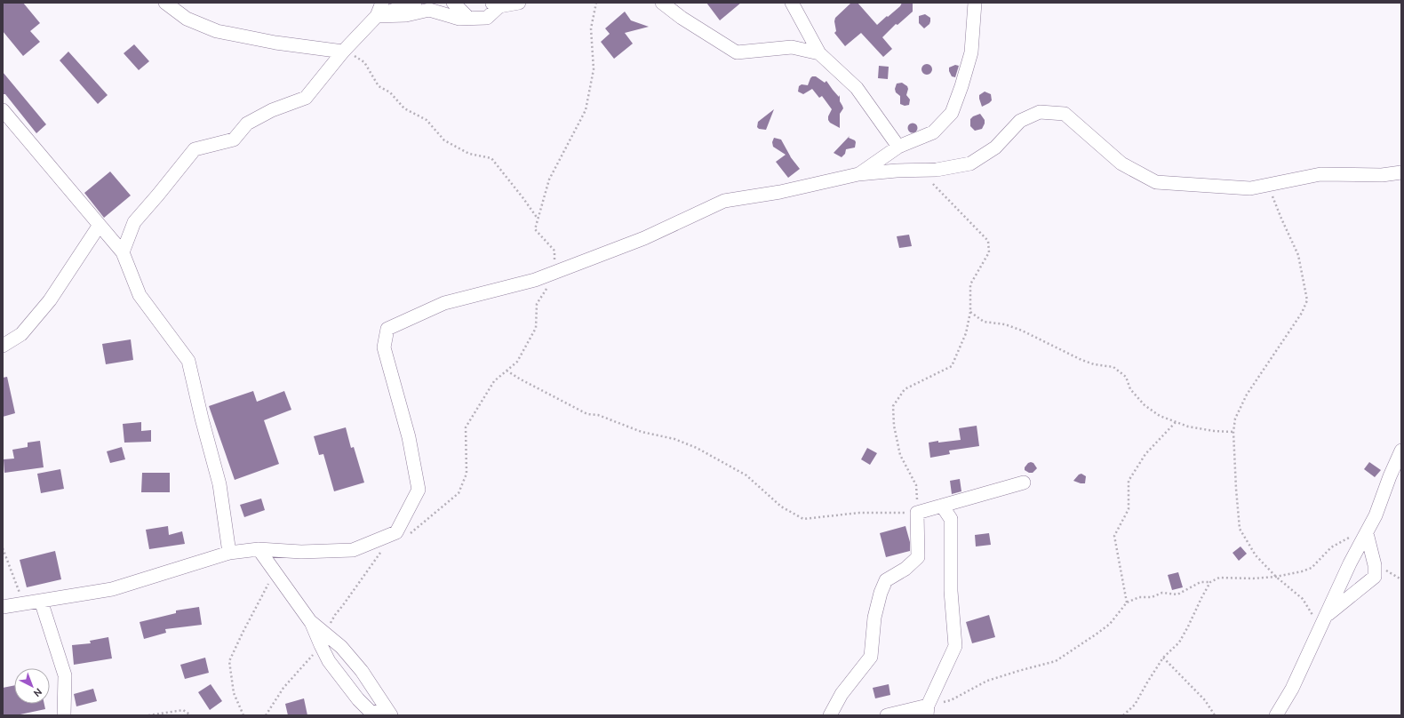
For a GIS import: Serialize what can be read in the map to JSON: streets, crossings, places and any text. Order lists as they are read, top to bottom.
{
  "north": "bottom right"
}
